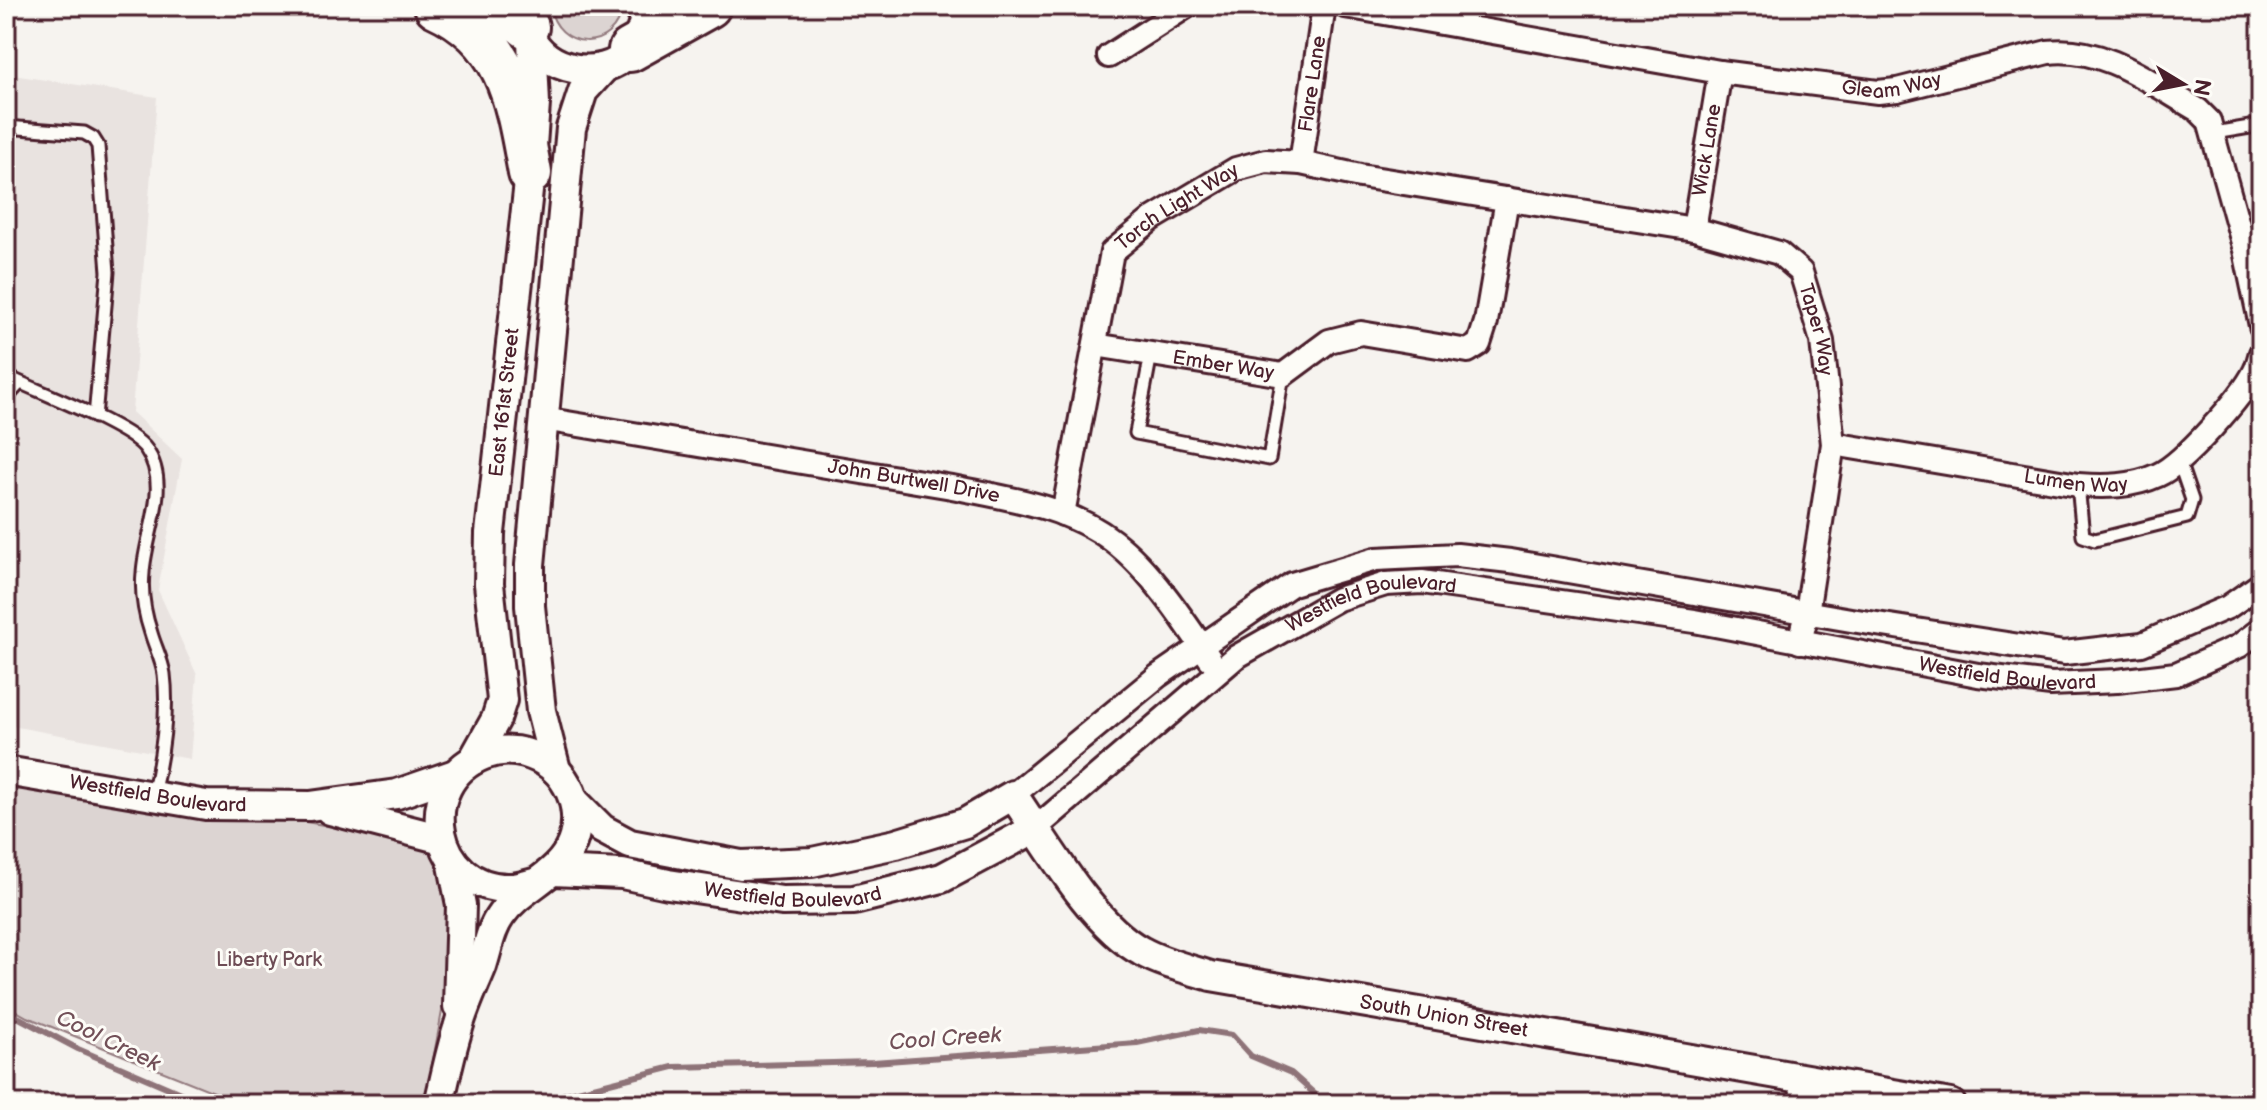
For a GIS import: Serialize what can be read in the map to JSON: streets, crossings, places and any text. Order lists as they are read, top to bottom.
{
  "streets": {
    "street": [
      "Gleam Way",
      "Flare Lane",
      "Wick Lane",
      "Torch Light Way",
      "Taper Way",
      "Ember Way",
      "East 161st Street",
      "Lumen Way",
      "John Burtwell Drive",
      "Westfield Boulevard",
      "South Union Street"
    ]
  },
  "crossings": [
    ["Gleam Way", "Wick Lane"],
    ["Flare Lane", "Torch Light Way"],
    ["Wick Lane", "Taper Way"],
    ["Torch Light Way", "Taper Way"],
    ["Torch Light Way", "Ember Way"],
    ["Torch Light Way", "John Burtwell Drive"],
    ["Taper Way", "Ember Way"],
    ["Taper Way", "Lumen Way"],
    ["Taper Way", "Westfield Boulevard"],
    ["East 161st Street", "John Burtwell Drive"],
    ["East 161st Street", "Westfield Boulevard"],
    ["John Burtwell Drive", "Westfield Boulevard"],
    ["Westfield Boulevard", "South Union Street"]
  ],
  "water": ["Cool Creek"],
  "parks": ["Liberty Park"],
  "north": "right"
}
